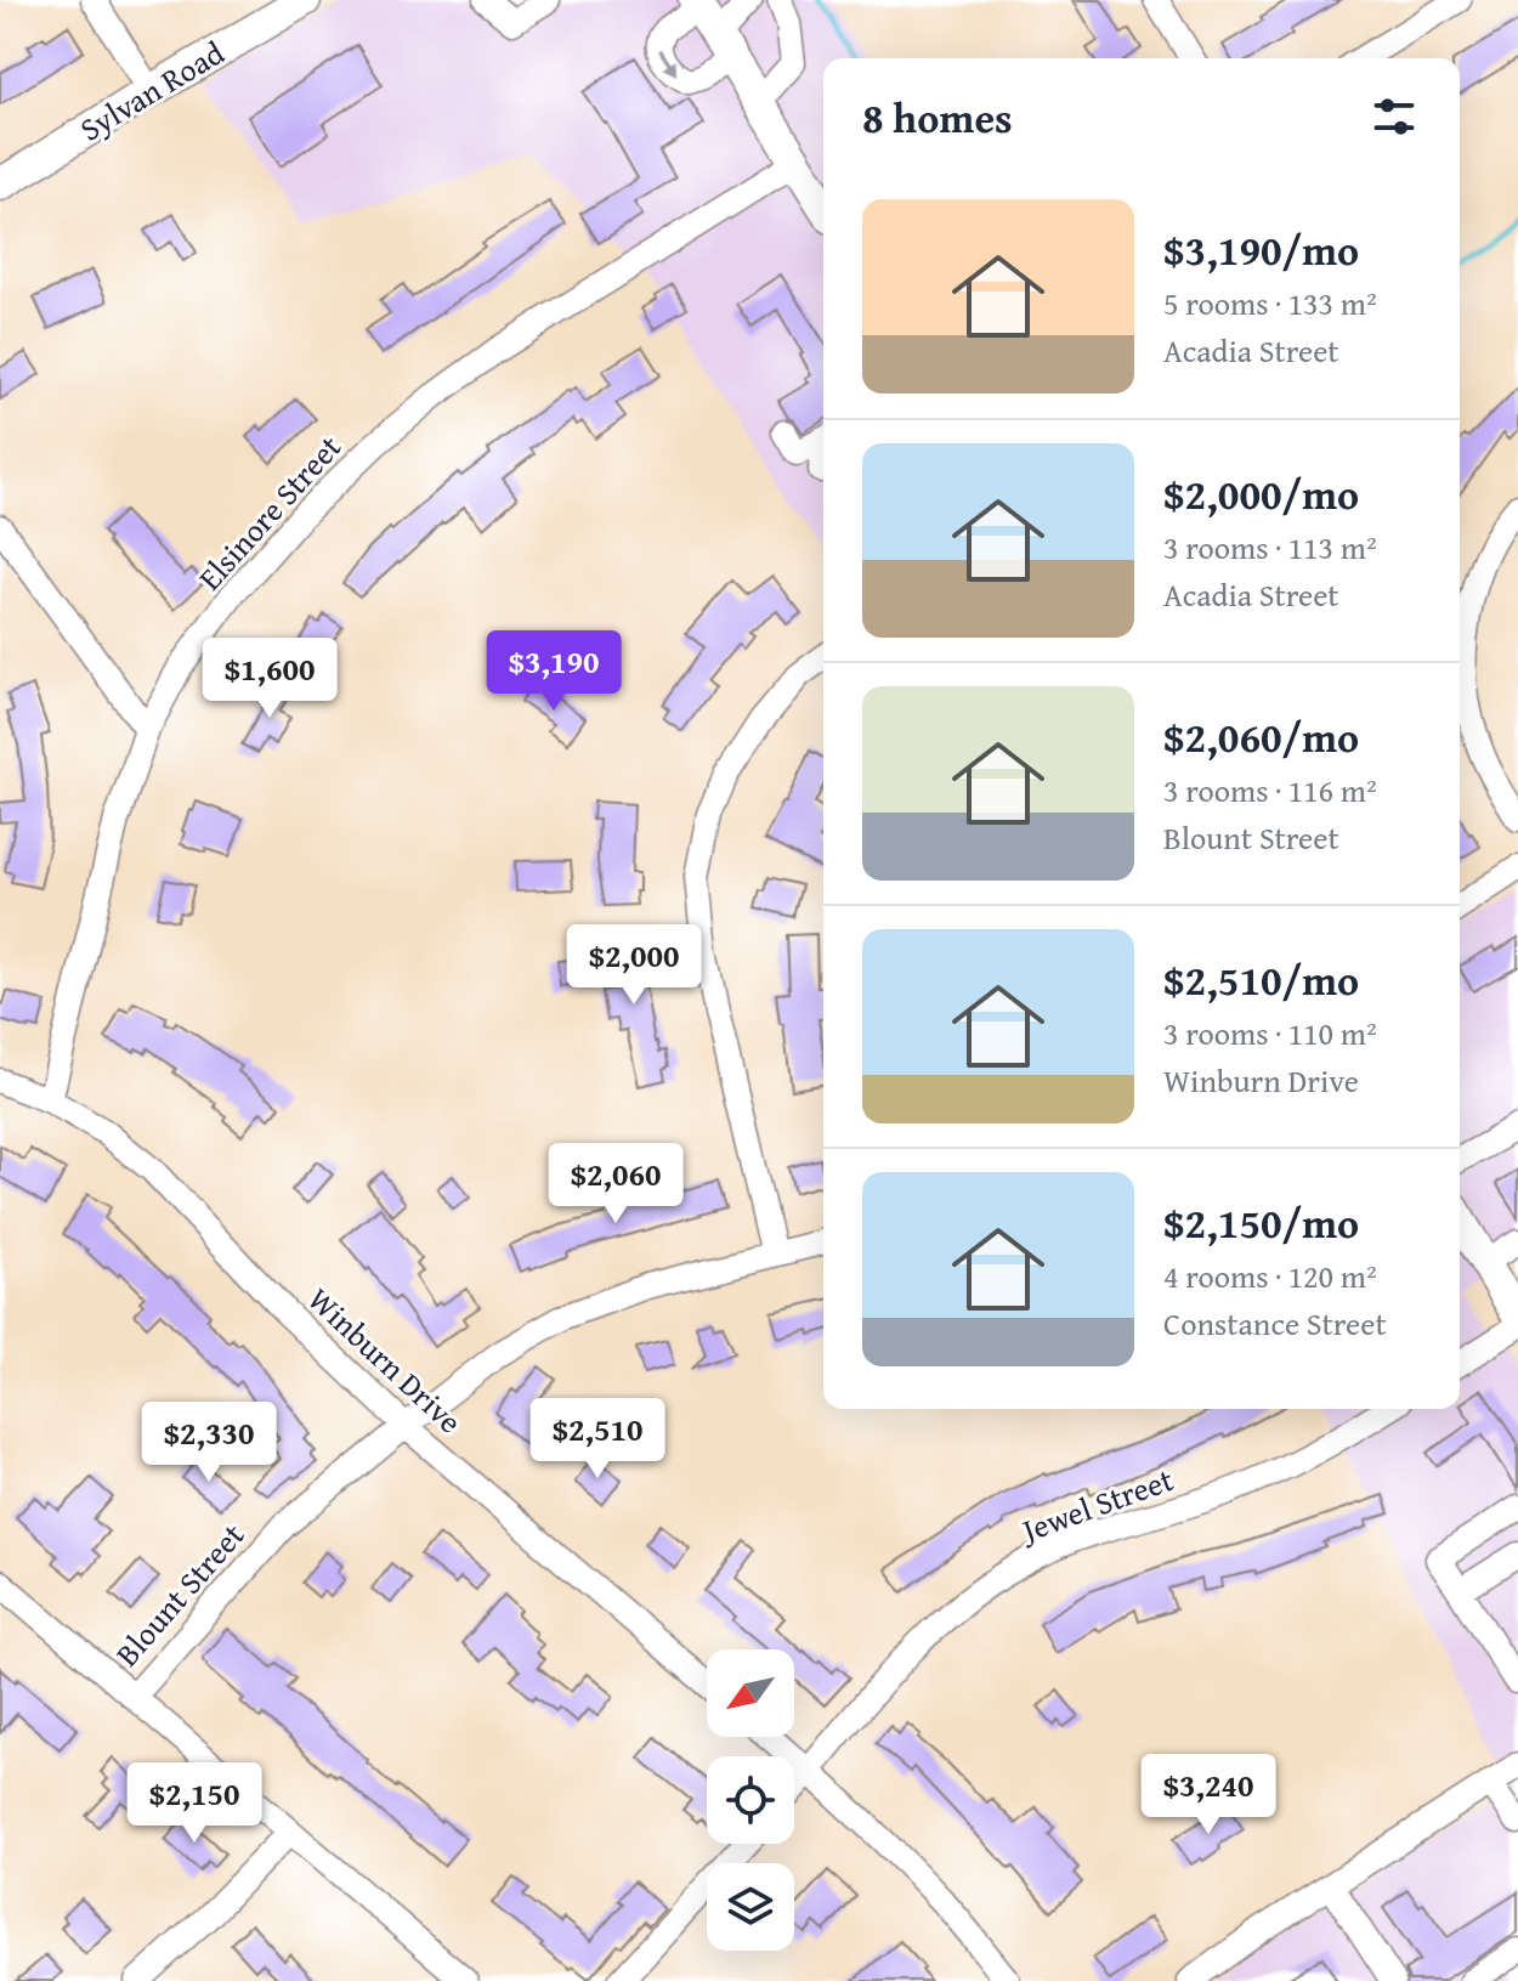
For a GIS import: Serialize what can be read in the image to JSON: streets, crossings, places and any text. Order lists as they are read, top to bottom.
{
  "streets": {
    "main road": ["Sylvan Road"],
    "street": [
      "Elsinore Street",
      "Winburn Drive",
      "Jewel Street",
      "Blount Street"
    ]
  },
  "crossings": [
    ["Elsinore Street", "Winburn Drive"],
    ["Winburn Drive", "Blount Street"]
  ],
  "north": "bottom left",
  "page": {
    "heading": "8 homes",
    "list": [
      {
        "name": "$3,190/mo",
        "note": "5 rooms · 133 m² · Acadia Street"
      },
      {
        "name": "$2,000/mo",
        "note": "3 rooms · 113 m² · Acadia Street"
      },
      {
        "name": "$2,060/mo",
        "note": "3 rooms · 116 m² · Blount Street"
      },
      {
        "name": "$2,510/mo",
        "note": "3 rooms · 110 m² · Winburn Drive"
      },
      {
        "name": "$2,150/mo",
        "note": "4 rooms · 120 m² · Constance Street"
      }
    ],
    "price": [
      "$3,190",
      "$1,600",
      "$2,000",
      "$2,060",
      "$2,510",
      "$2,330",
      "$3,240",
      "$2,150"
    ]
  }
}
